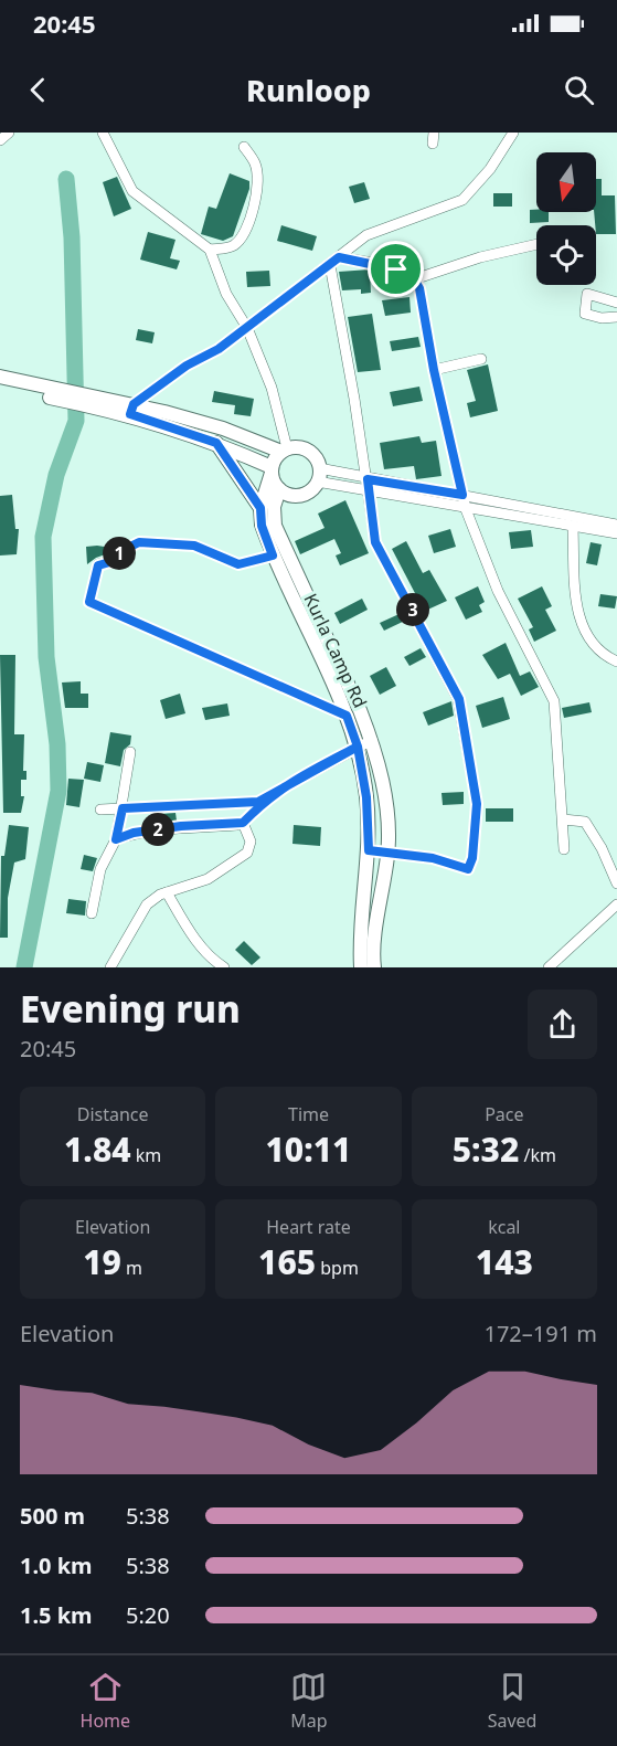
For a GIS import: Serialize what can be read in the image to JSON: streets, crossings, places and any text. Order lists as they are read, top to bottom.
{
  "streets": {
    "main road": ["Kurla Camp Rd"]
  },
  "north": "bottom",
  "page": {
    "status": "20:45",
    "header": "Runloop",
    "pins": ["1", "3", "2"],
    "heading": ["Evening run", "20:45"],
    "stats": [
      ["Distance", "1.84 km"],
      ["Time", "10:11"],
      ["Pace", "5:32 /km"],
      ["Elevation", "19 m"],
      ["Heart rate", "165 bpm"],
      ["kcal", "143"]
    ],
    "chart": ["Elevation", "172–191 m"],
    "list": [
      {
        "name": "500 m",
        "note": "5:38"
      },
      {
        "name": "1.0 km",
        "note": "5:38"
      },
      {
        "name": "1.5 km",
        "note": "5:20"
      }
    ],
    "tabs": ["Home", "Map", "Saved"]
  }
}
